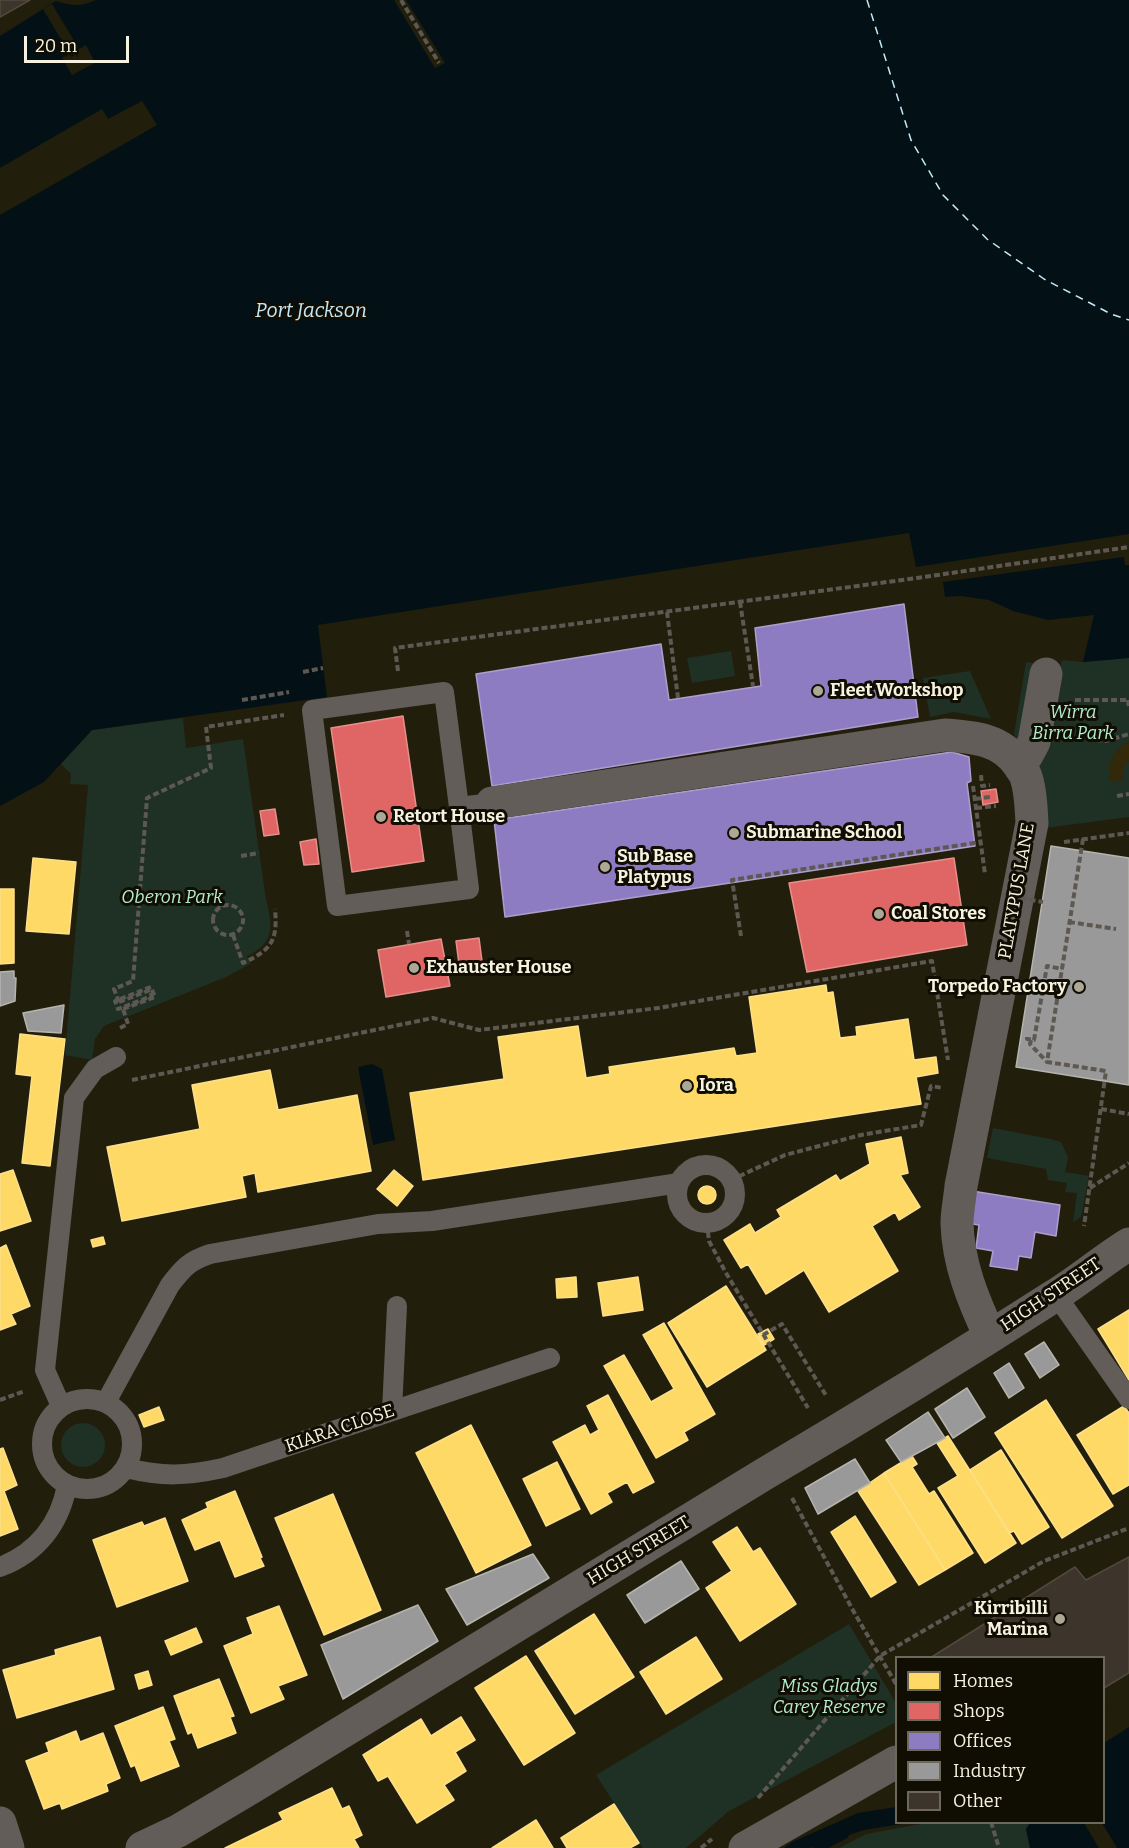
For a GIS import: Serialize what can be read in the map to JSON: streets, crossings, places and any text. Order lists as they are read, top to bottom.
{
  "streets": {
    "street": ["PLATYPUS LANE", "HIGH STREET"],
    "lane": ["KIARA CLOSE"]
  },
  "crossings": [
    ["PLATYPUS LANE", "HIGH STREET"]
  ],
  "water": ["Port Jackson"],
  "parks": ["Wirra Birra Park", "Oberon Park", "Miss Gladys Carey Reserve"],
  "places": [
    "Fleet Workshop",
    "Retort House",
    "Submarine School",
    "Sub Base Platypus",
    "Coal Stores",
    "Exhauster House",
    "Torpedo Factory",
    "Iora",
    "Kirribilli Marina"
  ],
  "legend": [
    "Homes",
    "Shops",
    "Offices",
    "Industry",
    "Other"
  ],
  "scale_bar": "20 m"
}
